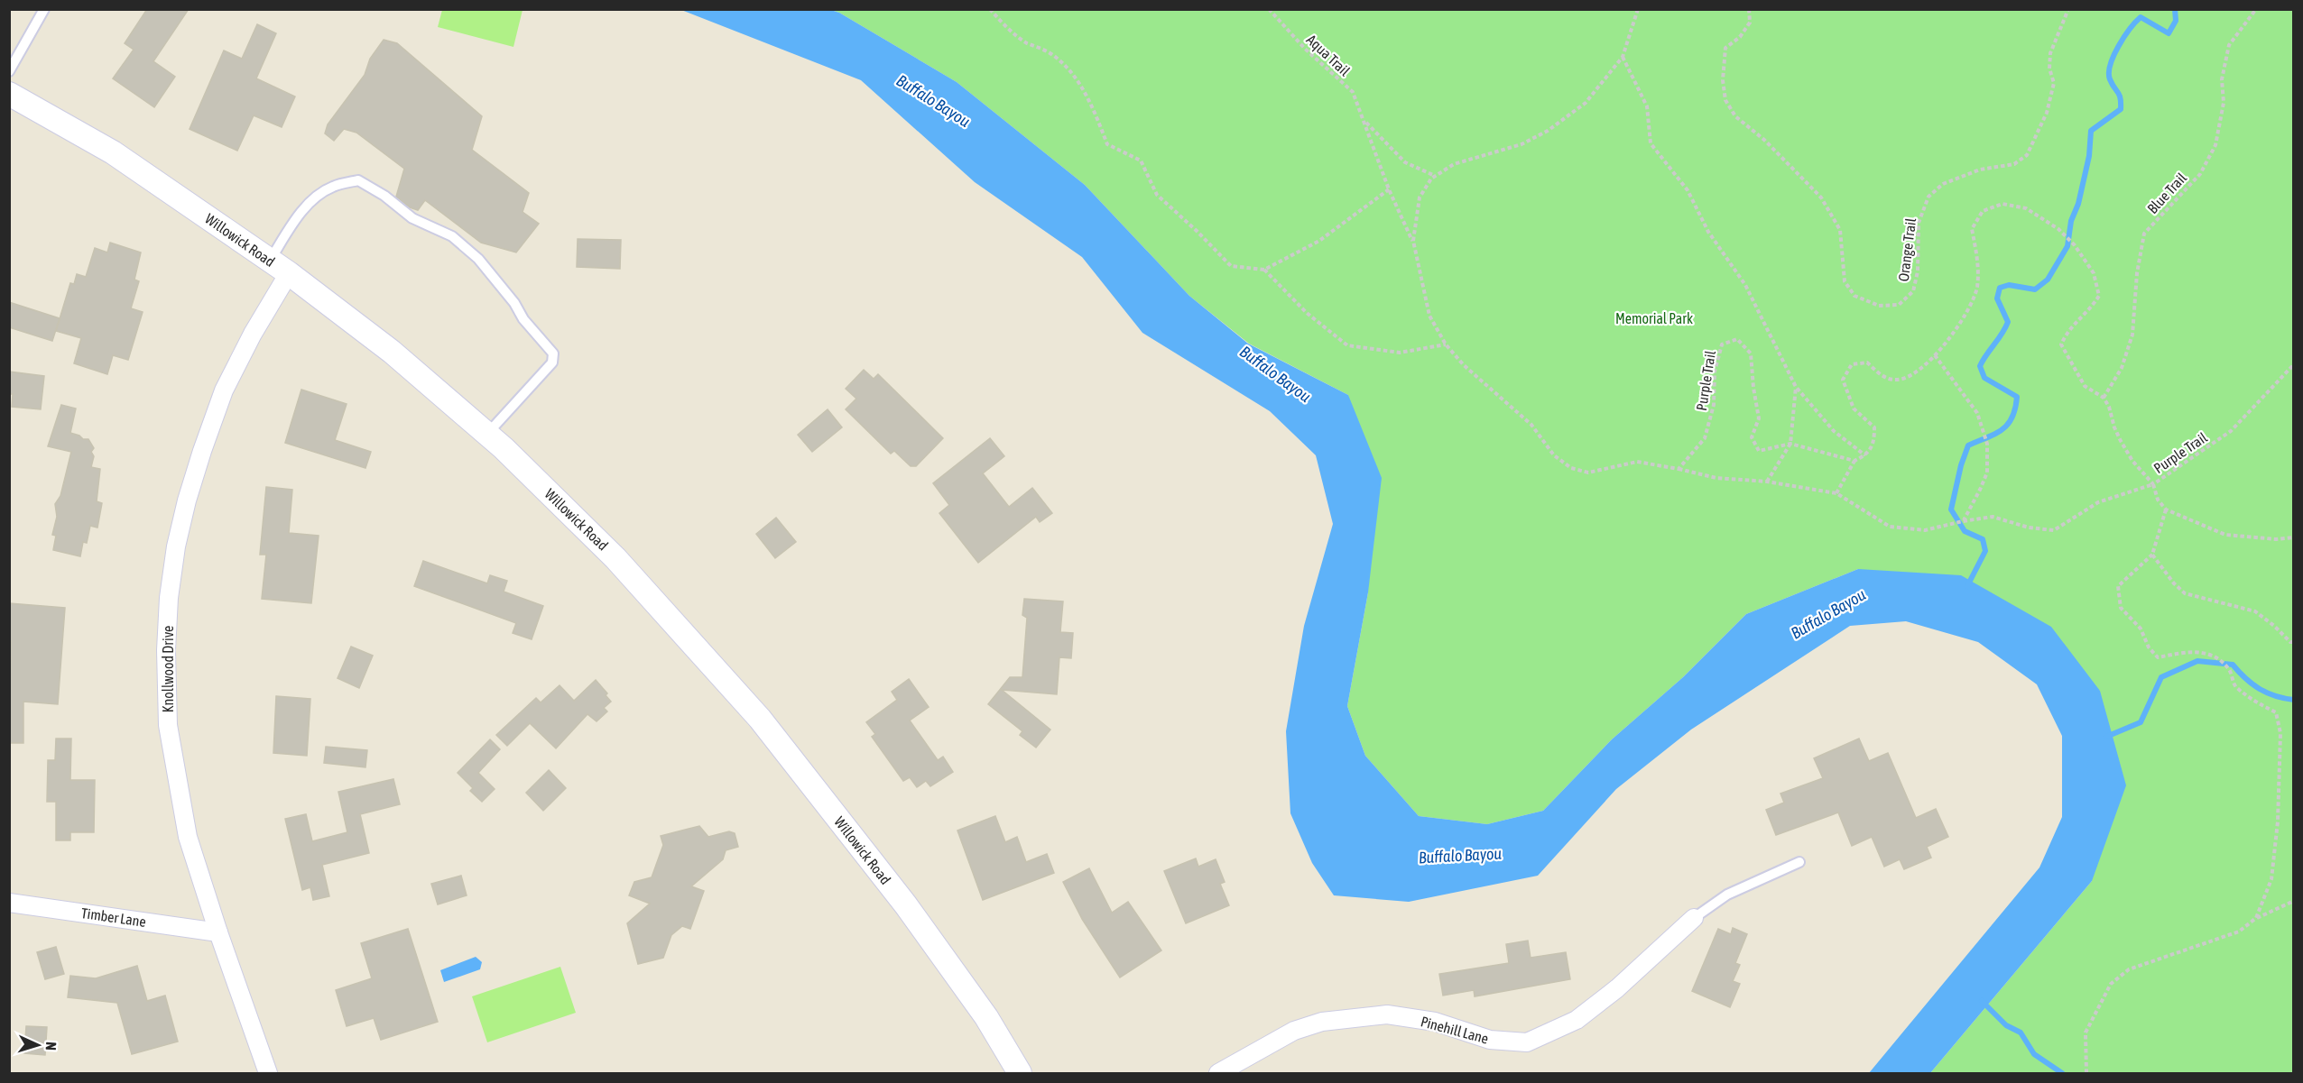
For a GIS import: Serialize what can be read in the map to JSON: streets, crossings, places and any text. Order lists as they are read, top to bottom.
{
  "streets": {
    "street": [
      "Willowick Road",
      "Knollwood Drive",
      "Timber Lane",
      "Pinehill Lane"
    ],
    "path": [
      "Aqua Trail",
      "Blue Trail",
      "Orange Trail",
      "Purple Trail"
    ]
  },
  "crossings": [
    ["Blue Trail", "Purple Trail"],
    ["Willowick Road", "Knollwood Drive"],
    ["Knollwood Drive", "Timber Lane"]
  ],
  "water": ["Buffalo Bayou"],
  "parks": ["Memorial Park"],
  "north": "right"
}
